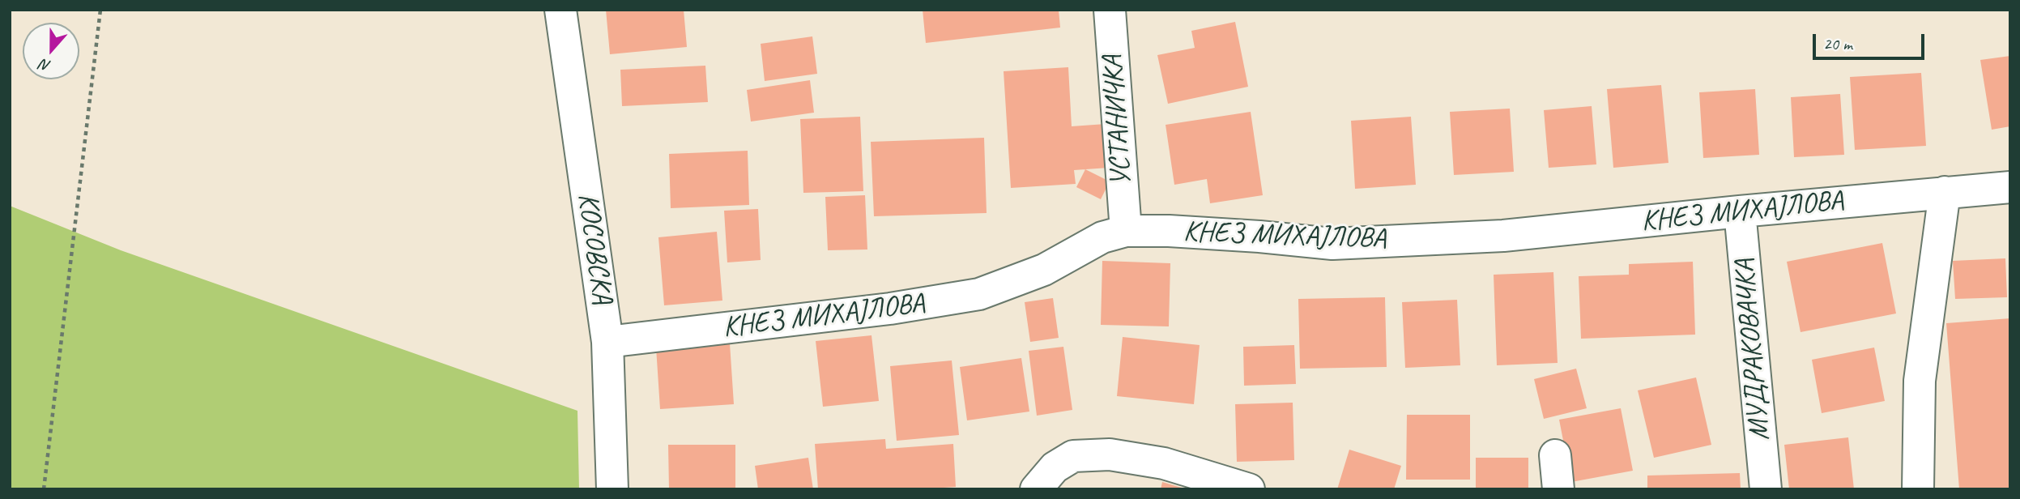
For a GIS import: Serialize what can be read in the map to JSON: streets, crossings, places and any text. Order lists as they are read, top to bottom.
{
  "streets": {
    "street": [
      "УСТАНИЧКА",
      "КНЕЗ МИХАЈЛОВА",
      "КОСОВСКА",
      "МУДРАКОВАЧКА"
    ]
  },
  "crossings": [
    ["УСТАНИЧКА", "КНЕЗ МИХАЈЛОВА"],
    ["КНЕЗ МИХАЈЛОВА", "КОСОВСКА"],
    ["КНЕЗ МИХАЈЛОВА", "МУДРАКОВАЧКА"]
  ],
  "scale_bar": "20 m",
  "north": "bottom"
}
